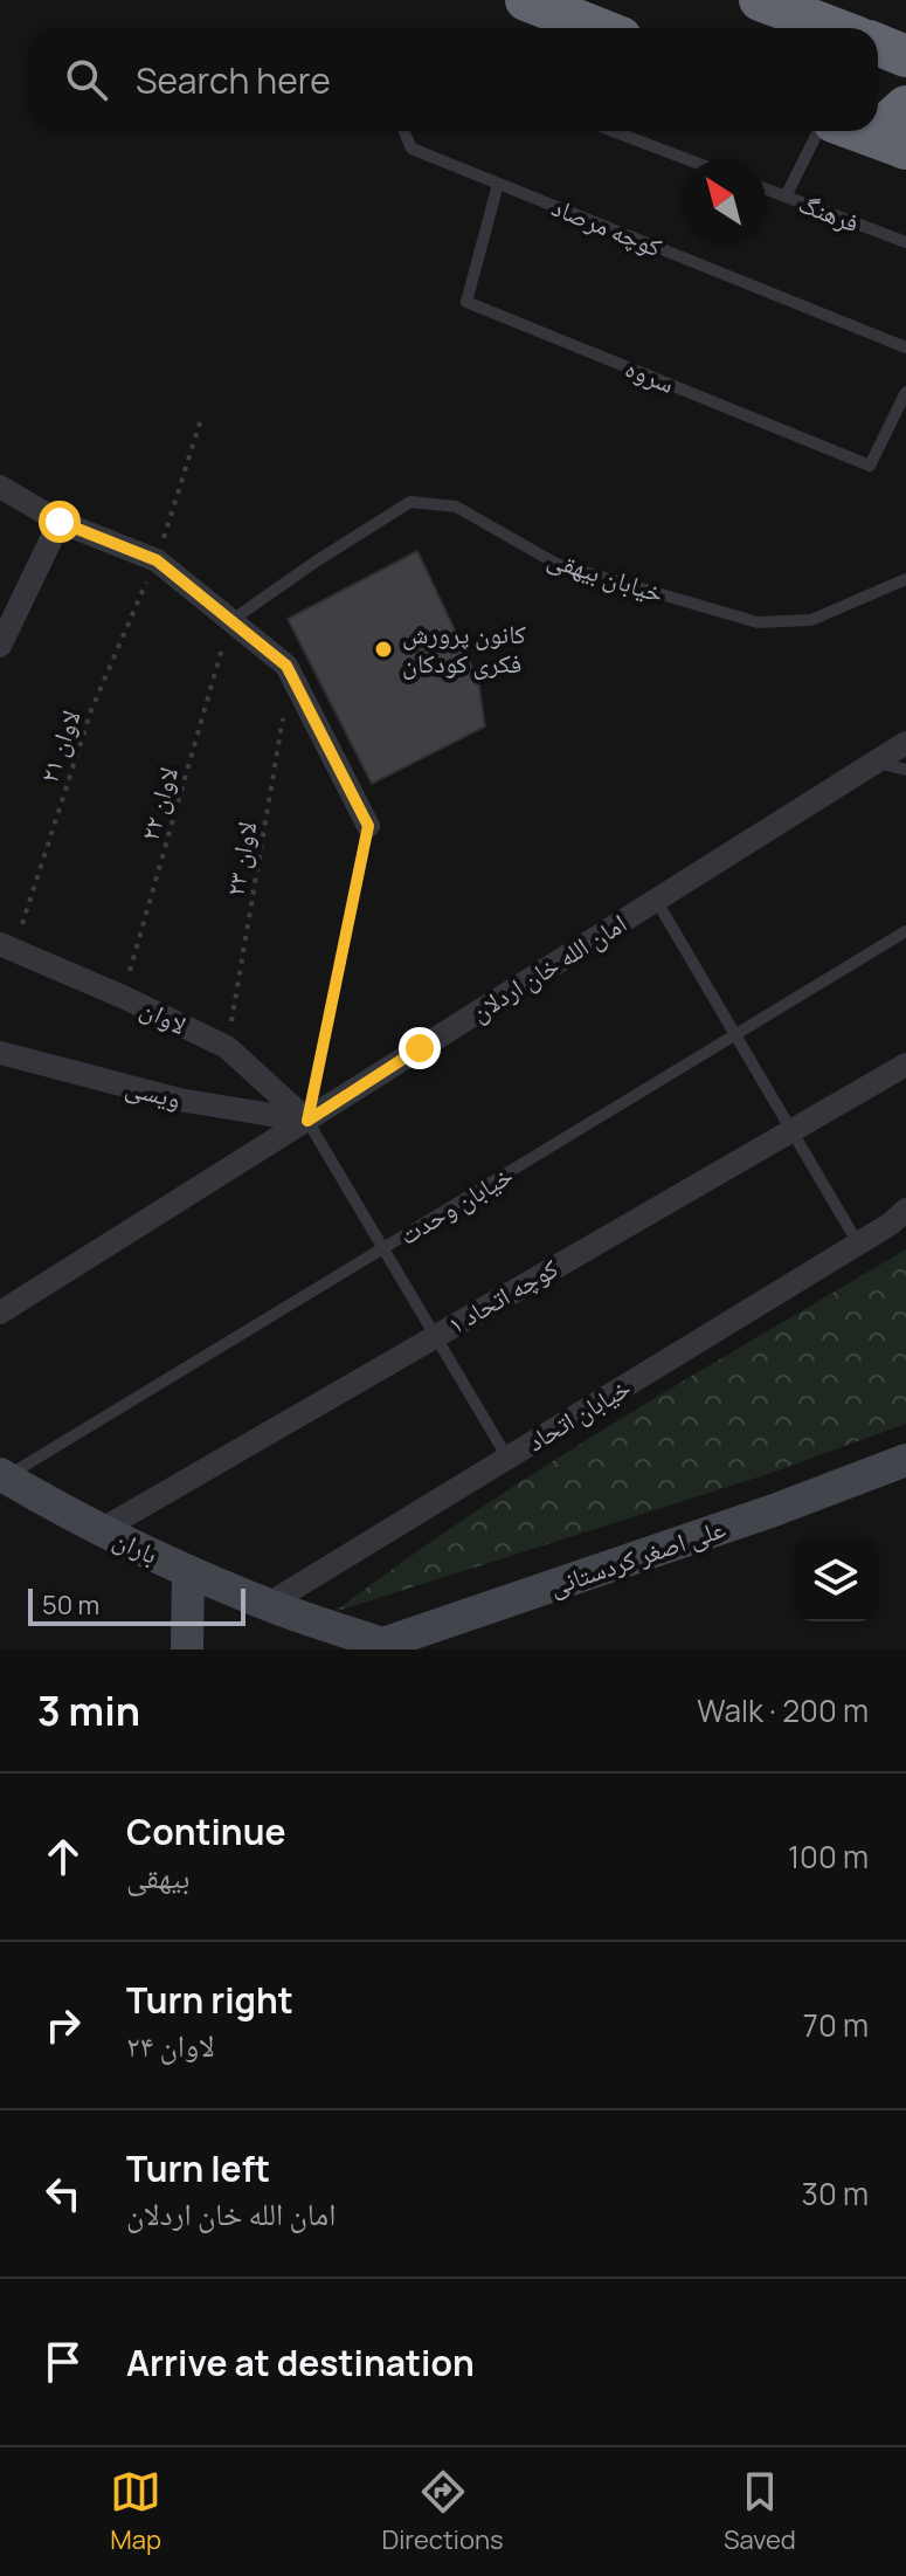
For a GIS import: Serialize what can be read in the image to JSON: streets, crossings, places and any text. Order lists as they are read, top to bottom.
{
  "streets": {
    "street": [
      "امان الله خان اردلان",
      "لاوان",
      "ویسی",
      "کوچه اتحاد ۱",
      "خیابان اتحاد",
      "باران",
      "علی اصغر کردستانی"
    ],
    "lane": [
      "فرهنگ",
      "کوچه مرصاد",
      "سروه",
      "خیابان بیهقی",
      "خیابان وحدت"
    ],
    "path": ["لاوان ۲۱", "لاوان ۲۲", "لاوان ۲۳"]
  },
  "crossings": [
    ["کوچه مرصاد", "سروه"],
    ["خیابان بیهقی", "لاوان ۲۲"],
    ["لاوان ۲۱", "لاوان"],
    ["لاوان ۲۲", "لاوان"],
    ["لاوان ۲۳", "لاوان"],
    ["امان الله خان اردلان", "لاوان"],
    ["امان الله خان اردلان", "ویسی"],
    ["لاوان", "ویسی"],
    ["خیابان وحدت", "باران"],
    ["کوچه اتحاد ۱", "باران"],
    ["خیابان اتحاد", "باران"],
    ["باران", "علی اصغر کردستانی"]
  ],
  "places": ["کانون پرورش فکری کودکان"],
  "scale_bar": "50 m",
  "north": "top left",
  "page": {
    "search": "Search here",
    "scale": "50 m",
    "heading": ["3 min", "Walk · 200 m"],
    "list": [
      ["Continue", "بیهقی", "100 m"],
      ["Turn right", "لاوان ۲۴", "70 m"],
      ["Turn left", "امان الله خان اردلان", "30 m"],
      "Arrive at destination"
    ],
    "nav": ["Map", "Directions", "Saved"]
  }
}
